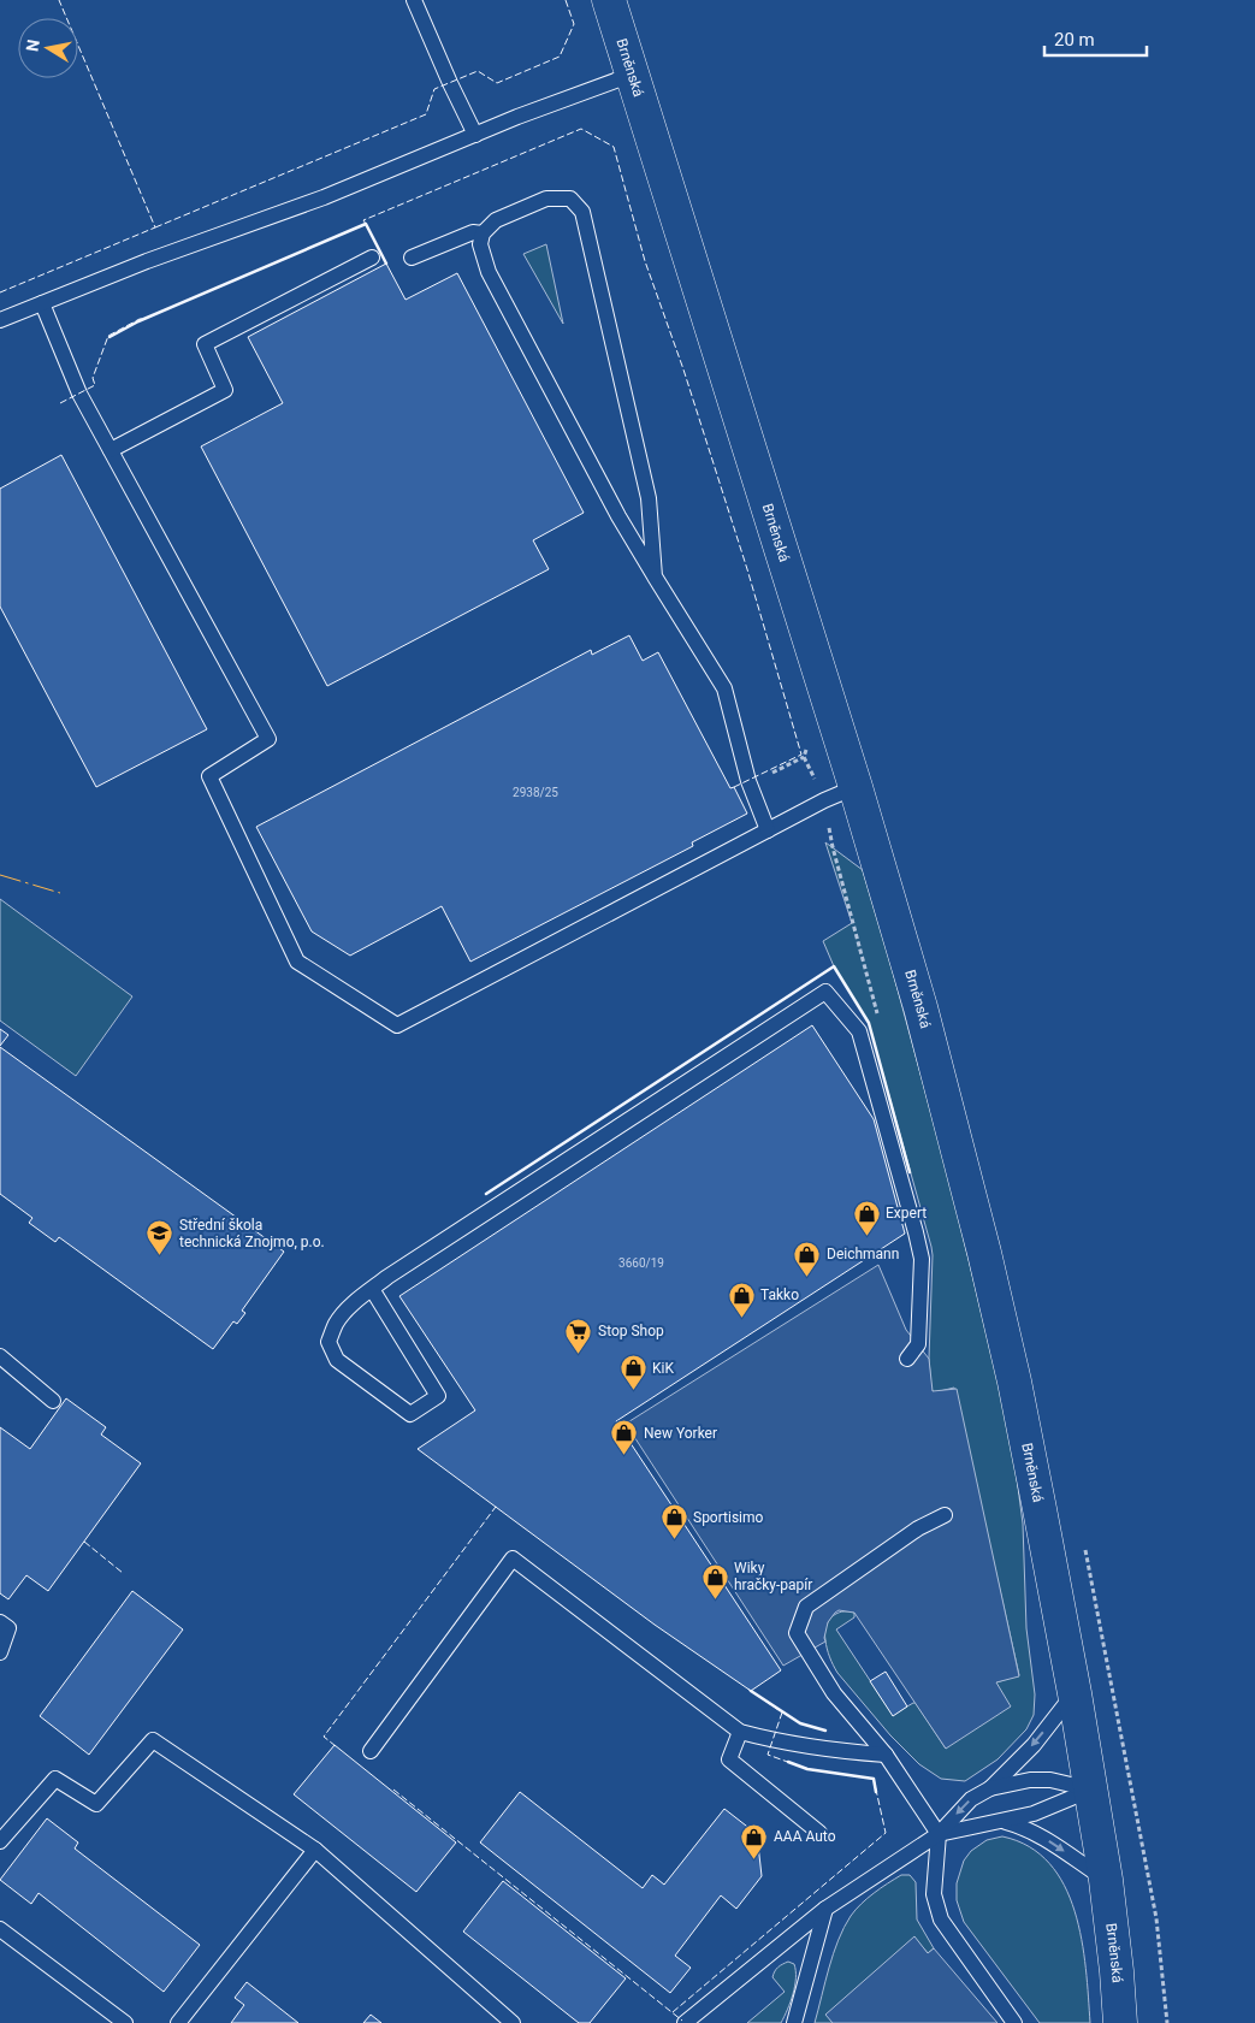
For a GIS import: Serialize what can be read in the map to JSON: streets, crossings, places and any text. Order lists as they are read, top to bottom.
{
  "streets": {
    "main road": ["Brněnská"]
  },
  "places": {
    "shop": [
      "Expert",
      "Deichmann",
      "Takko",
      "KiK",
      "New Yorker",
      "Sportisimo",
      "Wiky hračky-papír",
      "AAA Auto"
    ],
    "school or university": ["Střední škola technická Znojmo, p.o."],
    "supermarket": ["Stop Shop"]
  },
  "house_numbers": ["2938/25", "3660/19"],
  "scale_bar": "20 m",
  "north": "left"
}
